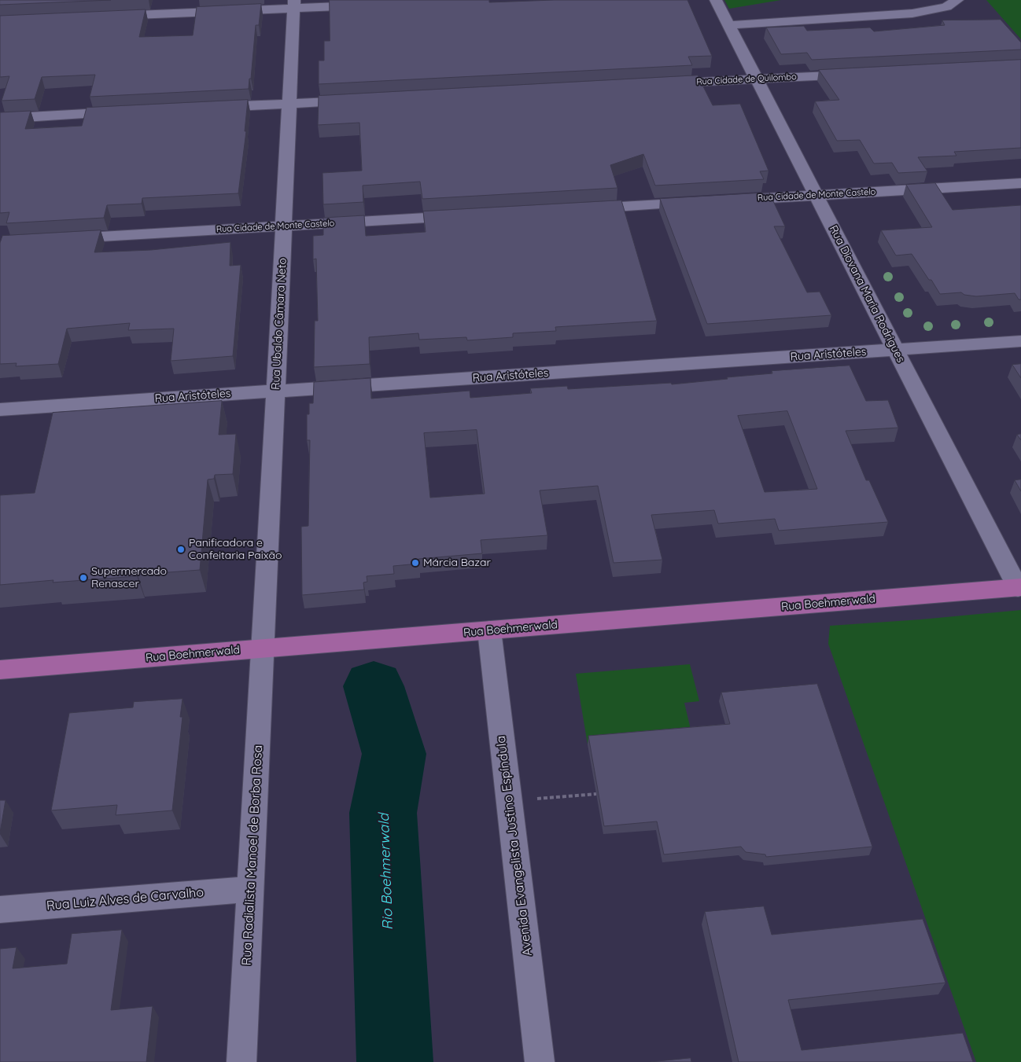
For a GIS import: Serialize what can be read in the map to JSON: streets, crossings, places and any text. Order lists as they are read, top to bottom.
{
  "streets": {
    "main road": ["Rua Boehmerwald"],
    "street": [
      "Rua Cidade de Quilombo",
      "Rua Cidade de Monte Castelo",
      "Rua Diovana Maria Rodrigues",
      "Rua Ubaldo Câmara Neto",
      "Rua Aristóteles",
      "Avenida Evangelista Justino Espíndula",
      "Rua Radialista Manoel de Borba Rosa",
      "Rua Luiz Alves de Carvalho"
    ]
  },
  "crossings": [
    ["Rua Cidade de Quilombo", "Rua Diovana Maria Rodrigues"],
    ["Rua Cidade de Monte Castelo", "Rua Diovana Maria Rodrigues"],
    ["Rua Cidade de Monte Castelo", "Rua Ubaldo Câmara Neto"],
    ["Rua Diovana Maria Rodrigues", "Rua Aristóteles"],
    ["Rua Diovana Maria Rodrigues", "Rua Boehmerwald"],
    ["Rua Ubaldo Câmara Neto", "Rua Aristóteles"],
    ["Rua Ubaldo Câmara Neto", "Rua Boehmerwald"],
    ["Rua Ubaldo Câmara Neto", "Rua Radialista Manoel de Borba Rosa"],
    ["Rua Boehmerwald", "Avenida Evangelista Justino Espíndula"],
    ["Rua Boehmerwald", "Rua Radialista Manoel de Borba Rosa"],
    ["Rua Radialista Manoel de Borba Rosa", "Rua Luiz Alves de Carvalho"]
  ],
  "water": ["Rio Boehmerwald"],
  "places": ["Panificadora e Confeitaria Paixão", "Márcia Bazar", "Supermercado Renascer"]
}
